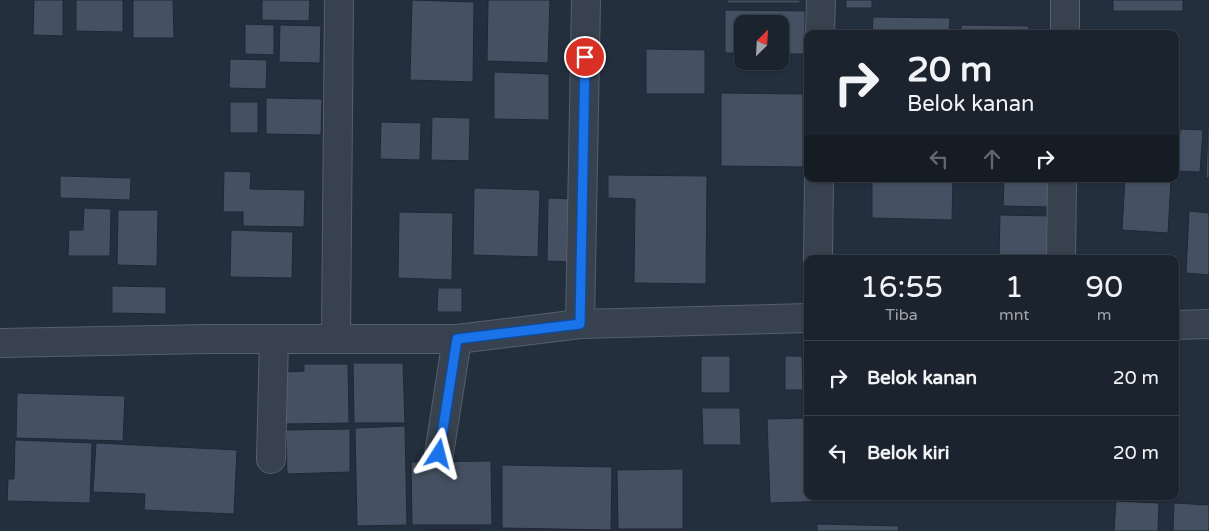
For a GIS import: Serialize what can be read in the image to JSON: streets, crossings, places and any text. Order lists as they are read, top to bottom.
{
  "north": "top right",
  "page": {
    "turn": ["20 m", "Belok kanan"],
    "eta": [
      "16:55",
      "Tiba",
      "1",
      "mnt",
      "90",
      "m"
    ],
    "list": [
      {
        "name": "Belok kanan",
        "value": "20 m"
      },
      {
        "name": "Belok kiri",
        "value": "20 m"
      }
    ]
  }
}
